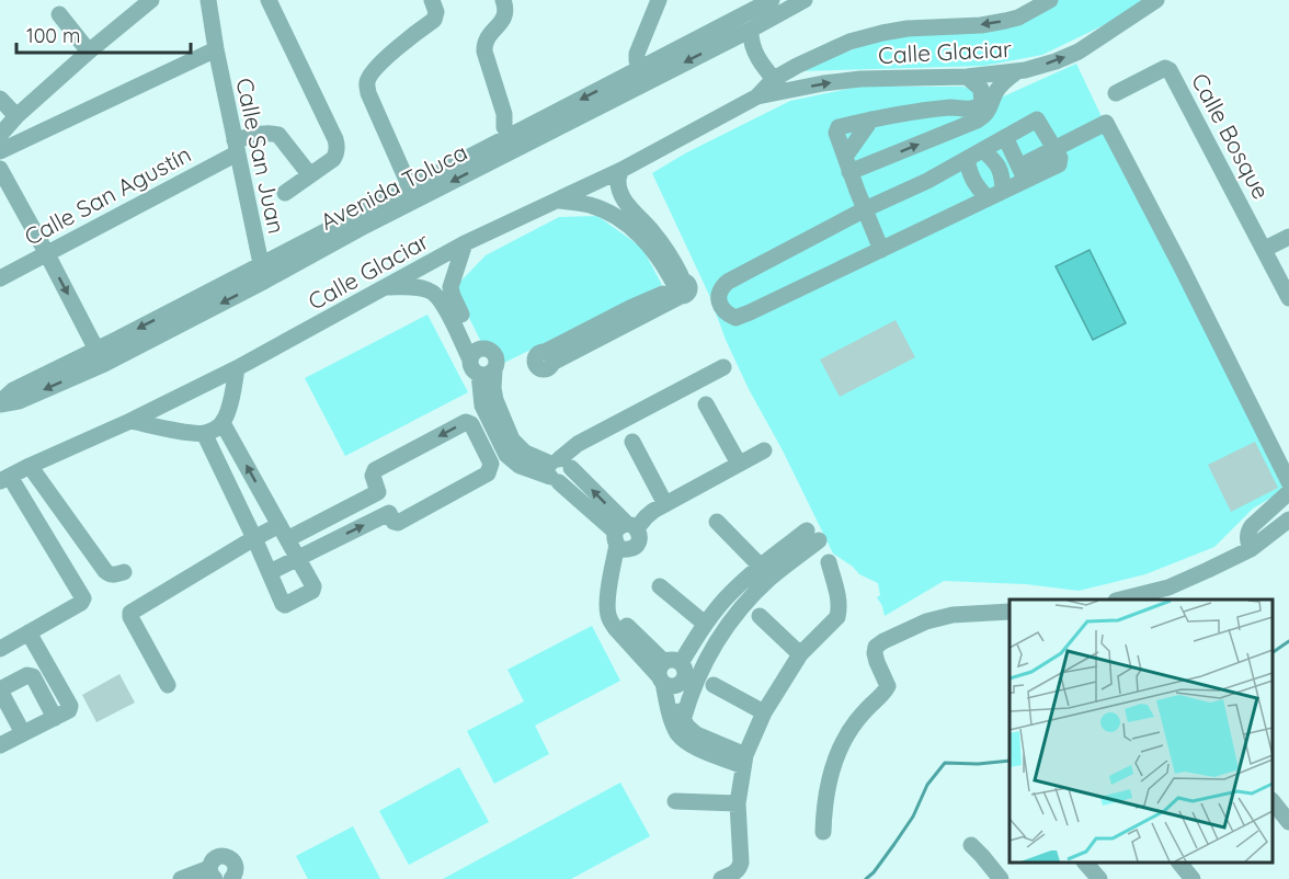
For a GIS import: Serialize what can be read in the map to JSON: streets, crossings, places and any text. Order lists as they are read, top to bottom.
{
  "streets": {
    "street": [
      "Calle Glaciar",
      "Calle Bosque",
      "Calle San Juan",
      "Avenida Toluca",
      "Calle San Agustín"
    ]
  },
  "crossings": [
    ["Calle San Juan", "Avenida Toluca"],
    ["Calle San Juan", "Calle San Agustín"]
  ],
  "scale_bar": "100 m"
}
